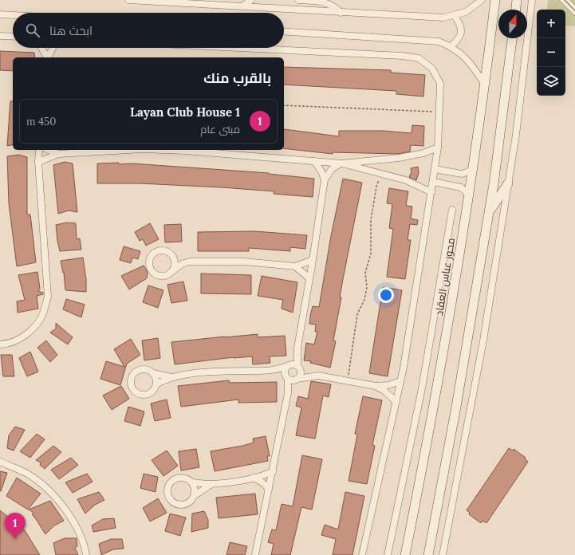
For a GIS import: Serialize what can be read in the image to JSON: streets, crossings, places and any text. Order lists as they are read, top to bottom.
{
  "streets": {
    "main road": ["محور عباس العقاد"]
  },
  "north": "top",
  "page": {
    "map_buttons": ["+", "−"],
    "search": "ابحث هنا",
    "heading": "بالقرب منك",
    "list": [
      {
        "mark": "1",
        "name": "Layan Club House 1",
        "note": "مبنى عام",
        "value": "450 m"
      }
    ],
    "pins": "1"
  }
}
